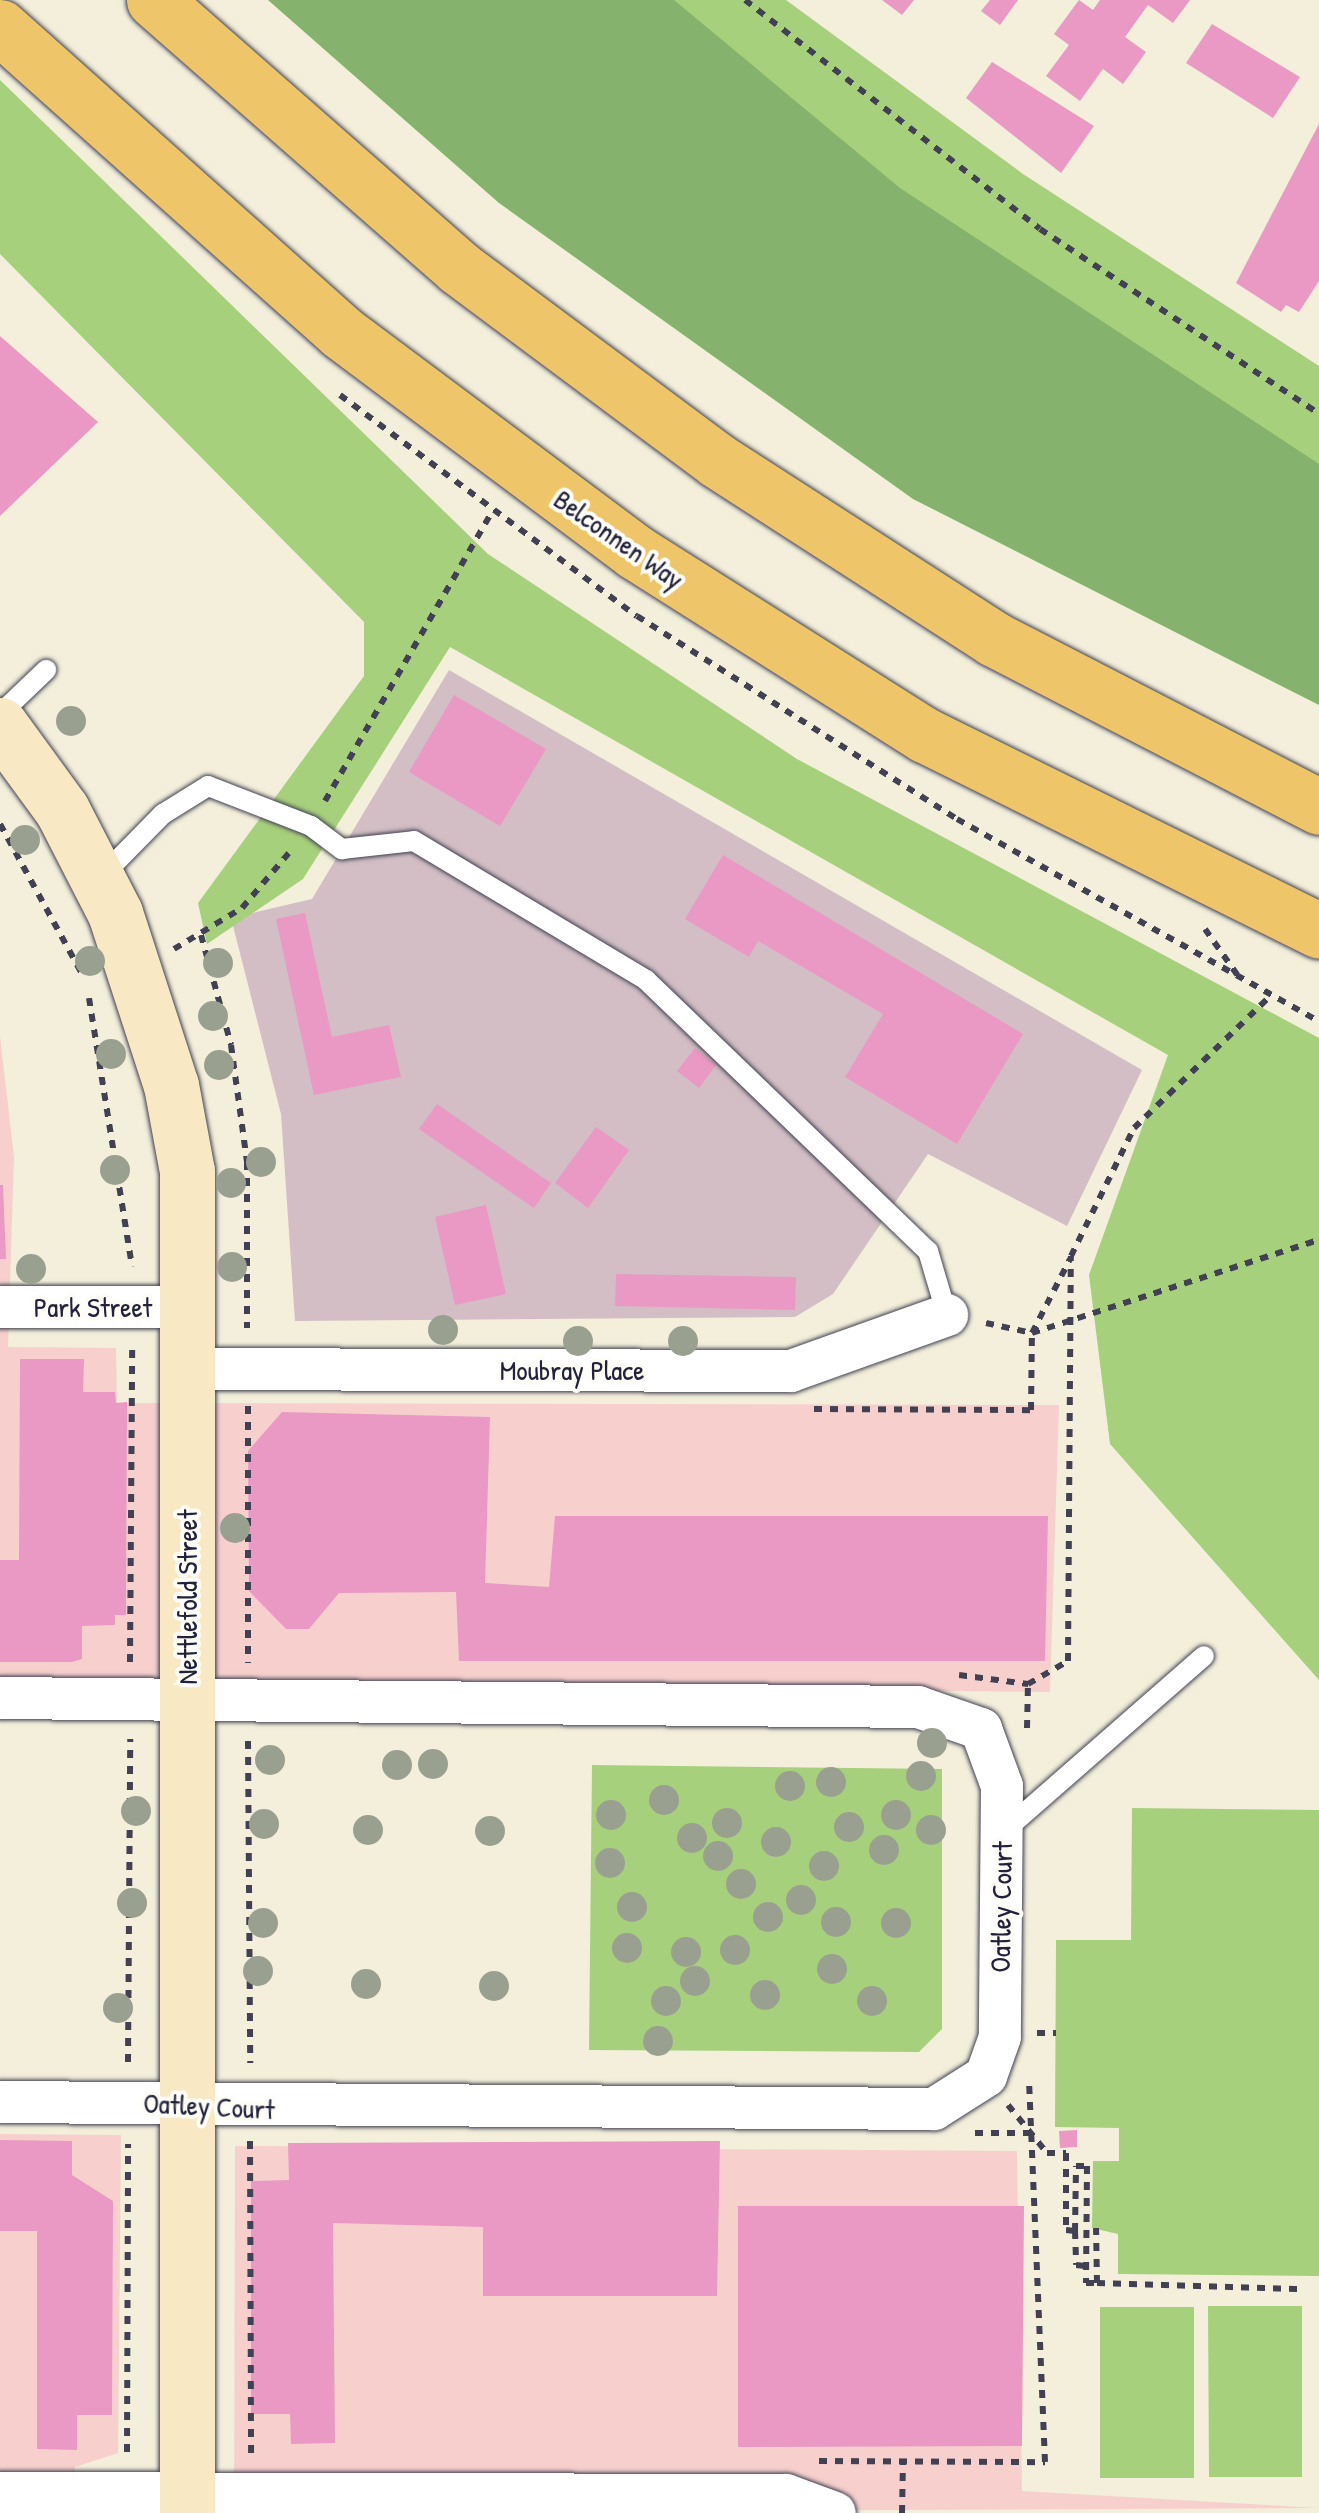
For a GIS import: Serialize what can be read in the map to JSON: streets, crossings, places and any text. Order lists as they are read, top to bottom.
{
  "streets": {
    "main road": ["Belconnen Way"],
    "street": [
      "Park Street",
      "Moubray Place",
      "Nettlefold Street",
      "Oatley Court"
    ]
  },
  "crossings": [
    ["Park Street", "Nettlefold Street"],
    ["Moubray Place", "Nettlefold Street"],
    ["Nettlefold Street", "Oatley Court"]
  ]
}
